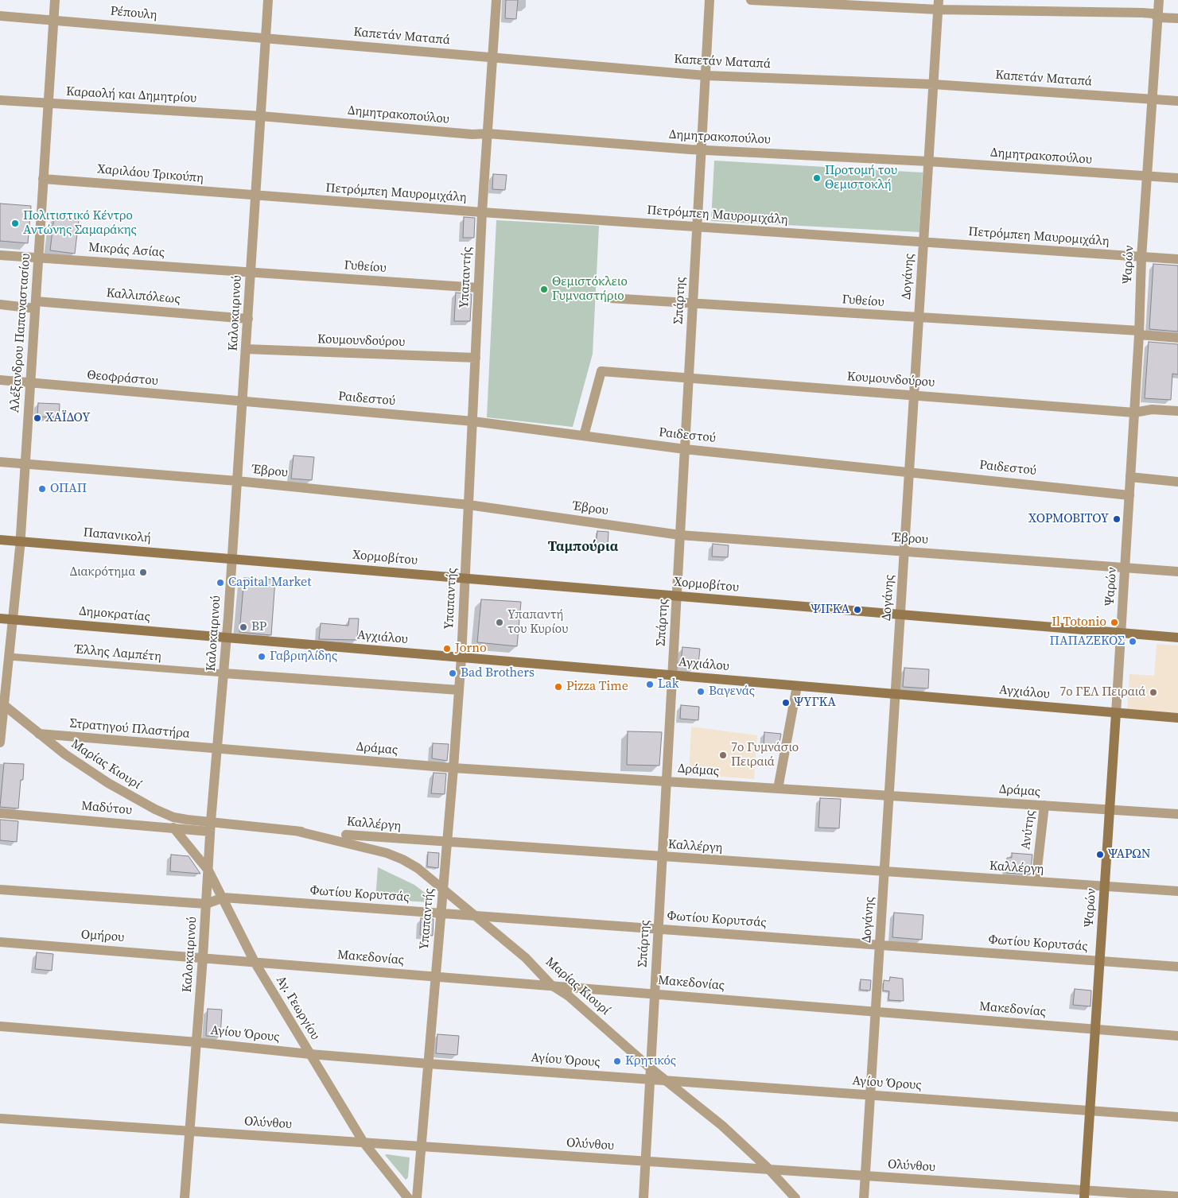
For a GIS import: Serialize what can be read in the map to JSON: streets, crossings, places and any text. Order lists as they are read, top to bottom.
{
  "streets": {
    "main road": [
      "Ψαρών",
      "Παπανικολή",
      "Χορμοβίτου",
      "Δημοκρατίας",
      "Αγχιάλου"
    ],
    "street": [
      "Ρέπουλη",
      "Καπετάν Ματαπά",
      "Καραολή και Δημητρίου",
      "Δημητρακοπούλου",
      "Χαριλάου Τρικούπη",
      "Πετρόμπεη Μαυρομιχάλη",
      "Μικράς Ασίας",
      "Γυθείου",
      "Δογάνης",
      "Υπαπαντής",
      "Καλλιπόλεως",
      "Σπάρτης",
      "Καλοκαιρινού",
      "Αλέξανδρου Παπαναστασίου",
      "Κουμουνδούρου",
      "Θεοφράστου",
      "Ραιδεστού",
      "Έβρου",
      "Στρατηγού Πλαστήρα",
      "Δράμας",
      "Μαρίας Κιουρί",
      "Μαδύτου",
      "Καλλέργη",
      "Ανύτης",
      "Φωτίου Κορυτσάς",
      "Ομήρου",
      "Μακεδονίας",
      "Αγ. Γεωργίου",
      "Αγίου Όρους",
      "Ολύνθου"
    ],
    "lane": ["Έλλης Λαμπέτη"]
  },
  "crossings": [
    ["Ρέπουλη", "Καπετάν Ματαπά"],
    ["Ρέπουλη", "Καλοκαιρινού"],
    ["Ρέπουλη", "Αλέξανδρου Παπαναστασίου"],
    ["Καπετάν Ματαπά", "Ψαρών"],
    ["Καπετάν Ματαπά", "Δογάνης"],
    ["Καπετάν Ματαπά", "Υπαπαντής"],
    ["Καπετάν Ματαπά", "Σπάρτης"],
    ["Καπετάν Ματαπά", "Καλοκαιρινού"],
    ["Καραολή και Δημητρίου", "Δημητρακοπούλου"],
    ["Καραολή και Δημητρίου", "Καλοκαιρινού"],
    ["Καραολή και Δημητρίου", "Αλέξανδρου Παπαναστασίου"],
    ["Δημητρακοπούλου", "Ψαρών"],
    ["Δημητρακοπούλου", "Δογάνης"],
    ["Δημητρακοπούλου", "Υπαπαντής"],
    ["Δημητρακοπούλου", "Σπάρτης"],
    ["Δημητρακοπούλου", "Καλοκαιρινού"],
    ["Χαριλάου Τρικούπη", "Πετρόμπεη Μαυρομιχάλη"],
    ["Χαριλάου Τρικούπη", "Καλοκαιρινού"],
    ["Χαριλάου Τρικούπη", "Αλέξανδρου Παπαναστασίου"],
    ["Πετρόμπεη Μαυρομιχάλη", "Ψαρών"],
    ["Πετρόμπεη Μαυρομιχάλη", "Δογάνης"],
    ["Πετρόμπεη Μαυρομιχάλη", "Υπαπαντής"],
    ["Πετρόμπεη Μαυρομιχάλη", "Σπάρτης"],
    ["Πετρόμπεη Μαυρομιχάλη", "Καλοκαιρινού"],
    ["Μικράς Ασίας", "Γυθείου"],
    ["Μικράς Ασίας", "Καλοκαιρινού"],
    ["Μικράς Ασίας", "Αλέξανδρου Παπαναστασίου"],
    ["Ψαρών", "Γυθείου"],
    ["Ψαρών", "Κουμουνδούρου"],
    ["Ψαρών", "Ραιδεστού"],
    ["Ψαρών", "Έβρου"],
    ["Ψαρών", "Χορμοβίτου"],
    ["Ψαρών", "Αγχιάλου"],
    ["Ψαρών", "Δράμας"],
    ["Ψαρών", "Καλλέργη"],
    ["Ψαρών", "Φωτίου Κορυτσάς"],
    ["Ψαρών", "Μακεδονίας"],
    ["Ψαρών", "Αγίου Όρους"],
    ["Ψαρών", "Ολύνθου"],
    ["Γυθείου", "Δογάνης"],
    ["Γυθείου", "Υπαπαντής"],
    ["Γυθείου", "Σπάρτης"],
    ["Γυθείου", "Καλοκαιρινού"],
    ["Δογάνης", "Κουμουνδούρου"],
    ["Δογάνης", "Ραιδεστού"],
    ["Δογάνης", "Έβρου"],
    ["Δογάνης", "Χορμοβίτου"],
    ["Δογάνης", "Αγχιάλου"],
    ["Δογάνης", "Δράμας"],
    ["Δογάνης", "Καλλέργη"],
    ["Δογάνης", "Φωτίου Κορυτσάς"],
    ["Δογάνης", "Μακεδονίας"],
    ["Δογάνης", "Αγίου Όρους"],
    ["Δογάνης", "Ολύνθου"],
    ["Υπαπαντής", "Κουμουνδούρου"],
    ["Υπαπαντής", "Ραιδεστού"],
    ["Υπαπαντής", "Έβρου"],
    ["Υπαπαντής", "Χορμοβίτου"],
    ["Υπαπαντής", "Αγχιάλου"],
    ["Υπαπαντής", "Δράμας"],
    ["Υπαπαντής", "Μαρίας Κιουρί"],
    ["Υπαπαντής", "Καλλέργη"],
    ["Υπαπαντής", "Φωτίου Κορυτσάς"],
    ["Υπαπαντής", "Μακεδονίας"],
    ["Υπαπαντής", "Αγίου Όρους"],
    ["Υπαπαντής", "Ολύνθου"],
    ["Καλλιπόλεως", "Καλοκαιρινού"],
    ["Καλλιπόλεως", "Αλέξανδρου Παπαναστασίου"],
    ["Σπάρτης", "Κουμουνδούρου"],
    ["Σπάρτης", "Ραιδεστού"],
    ["Σπάρτης", "Έβρου"],
    ["Σπάρτης", "Χορμοβίτου"],
    ["Σπάρτης", "Αγχιάλου"],
    ["Σπάρτης", "Δράμας"],
    ["Σπάρτης", "Μαρίας Κιουρί"],
    ["Σπάρτης", "Καλλέργη"],
    ["Σπάρτης", "Φωτίου Κορυτσάς"],
    ["Σπάρτης", "Μακεδονίας"],
    ["Σπάρτης", "Αγίου Όρους"],
    ["Σπάρτης", "Ολύνθου"],
    ["Καλοκαιρινού", "Κουμουνδούρου"],
    ["Καλοκαιρινού", "Θεοφράστου"],
    ["Καλοκαιρινού", "Ραιδεστού"],
    ["Καλοκαιρινού", "Έβρου"],
    ["Καλοκαιρινού", "Παπανικολή"],
    ["Καλοκαιρινού", "Χορμοβίτου"],
    ["Καλοκαιρινού", "Δημοκρατίας"],
    ["Καλοκαιρινού", "Αγχιάλου"],
    ["Καλοκαιρινού", "Έλλης Λαμπέτη"],
    ["Καλοκαιρινού", "Στρατηγού Πλαστήρα"],
    ["Καλοκαιρινού", "Δράμας"],
    ["Καλοκαιρινού", "Μαρίας Κιουρί"],
    ["Καλοκαιρινού", "Μαδύτου"],
    ["Καλοκαιρινού", "Καλλέργη"],
    ["Καλοκαιρινού", "Φωτίου Κορυτσάς"],
    ["Καλοκαιρινού", "Ομήρου"],
    ["Καλοκαιρινού", "Μακεδονίας"],
    ["Καλοκαιρινού", "Αγ. Γεωργίου"],
    ["Καλοκαιρινού", "Αγίου Όρους"],
    ["Καλοκαιρινού", "Ολύνθου"],
    ["Αλέξανδρου Παπαναστασίου", "Θεοφράστου"],
    ["Αλέξανδρου Παπαναστασίου", "Έβρου"],
    ["Αλέξανδρου Παπαναστασίου", "Παπανικολή"],
    ["Αλέξανδρου Παπαναστασίου", "Δημοκρατίας"],
    ["Αλέξανδρου Παπαναστασίου", "Έλλης Λαμπέτη"],
    ["Αλέξανδρου Παπαναστασίου", "Μαρίας Κιουρί"],
    ["Κουμουνδούρου", "Ραιδεστού"],
    ["Θεοφράστου", "Ραιδεστού"],
    ["Παπανικολή", "Χορμοβίτου"],
    ["Δημοκρατίας", "Αγχιάλου"],
    ["Στρατηγού Πλαστήρα", "Δράμας"],
    ["Στρατηγού Πλαστήρα", "Μαρίας Κιουρί"],
    ["Δράμας", "Ανύτης"],
    ["Μαρίας Κιουρί", "Μαδύτου"],
    ["Μαρίας Κιουρί", "Καλλέργη"],
    ["Μαρίας Κιουρί", "Φωτίου Κορυτσάς"],
    ["Μαρίας Κιουρί", "Μακεδονίας"],
    ["Μαρίας Κιουρί", "Αγίου Όρους"],
    ["Μαρίας Κιουρί", "Ολύνθου"],
    ["Μαδύτου", "Καλλέργη"],
    ["Μαδύτου", "Αγ. Γεωργίου"],
    ["Καλλέργη", "Ανύτης"],
    ["Φωτίου Κορυτσάς", "Αγ. Γεωργίου"],
    ["Ομήρου", "Μακεδονίας"],
    ["Μακεδονίας", "Αγ. Γεωργίου"],
    ["Αγ. Γεωργίου", "Αγίου Όρους"],
    ["Αγ. Γεωργίου", "Ολύνθου"]
  ],
  "districts": ["Ταμπούρια"],
  "places": [
    "Προτομή του Θεμιστοκλή",
    "Πολιτιστικό Κέντρο Αντώνης Σαμαράκης",
    "Θεμιστόκλειο Γυμναστήριο",
    "ΧΑΪΔΟΥ",
    "ΟΠΑΠ",
    "ΧΟΡΜΟΒΙΤΟΥ",
    "Διακρότημα",
    "Capital Market",
    "ΨΙΓΚΑ",
    "Υπαπαντή του Κυρίου",
    "Il Totonio",
    "BP",
    "ΠΑΠΑΖΕΚΟΣ",
    "Jorno",
    "Γαβριηλίδης",
    "Bad Brothers",
    "Lak",
    "Pizza Time",
    "Βαγενάς",
    "7ο ΓΕΛ Πειραιά",
    "ΨΥΓΚΑ",
    "7ο Γυμνάσιο Πειραιά",
    "ΨΑΡΩΝ",
    "Κρητικός"
  ]
}
